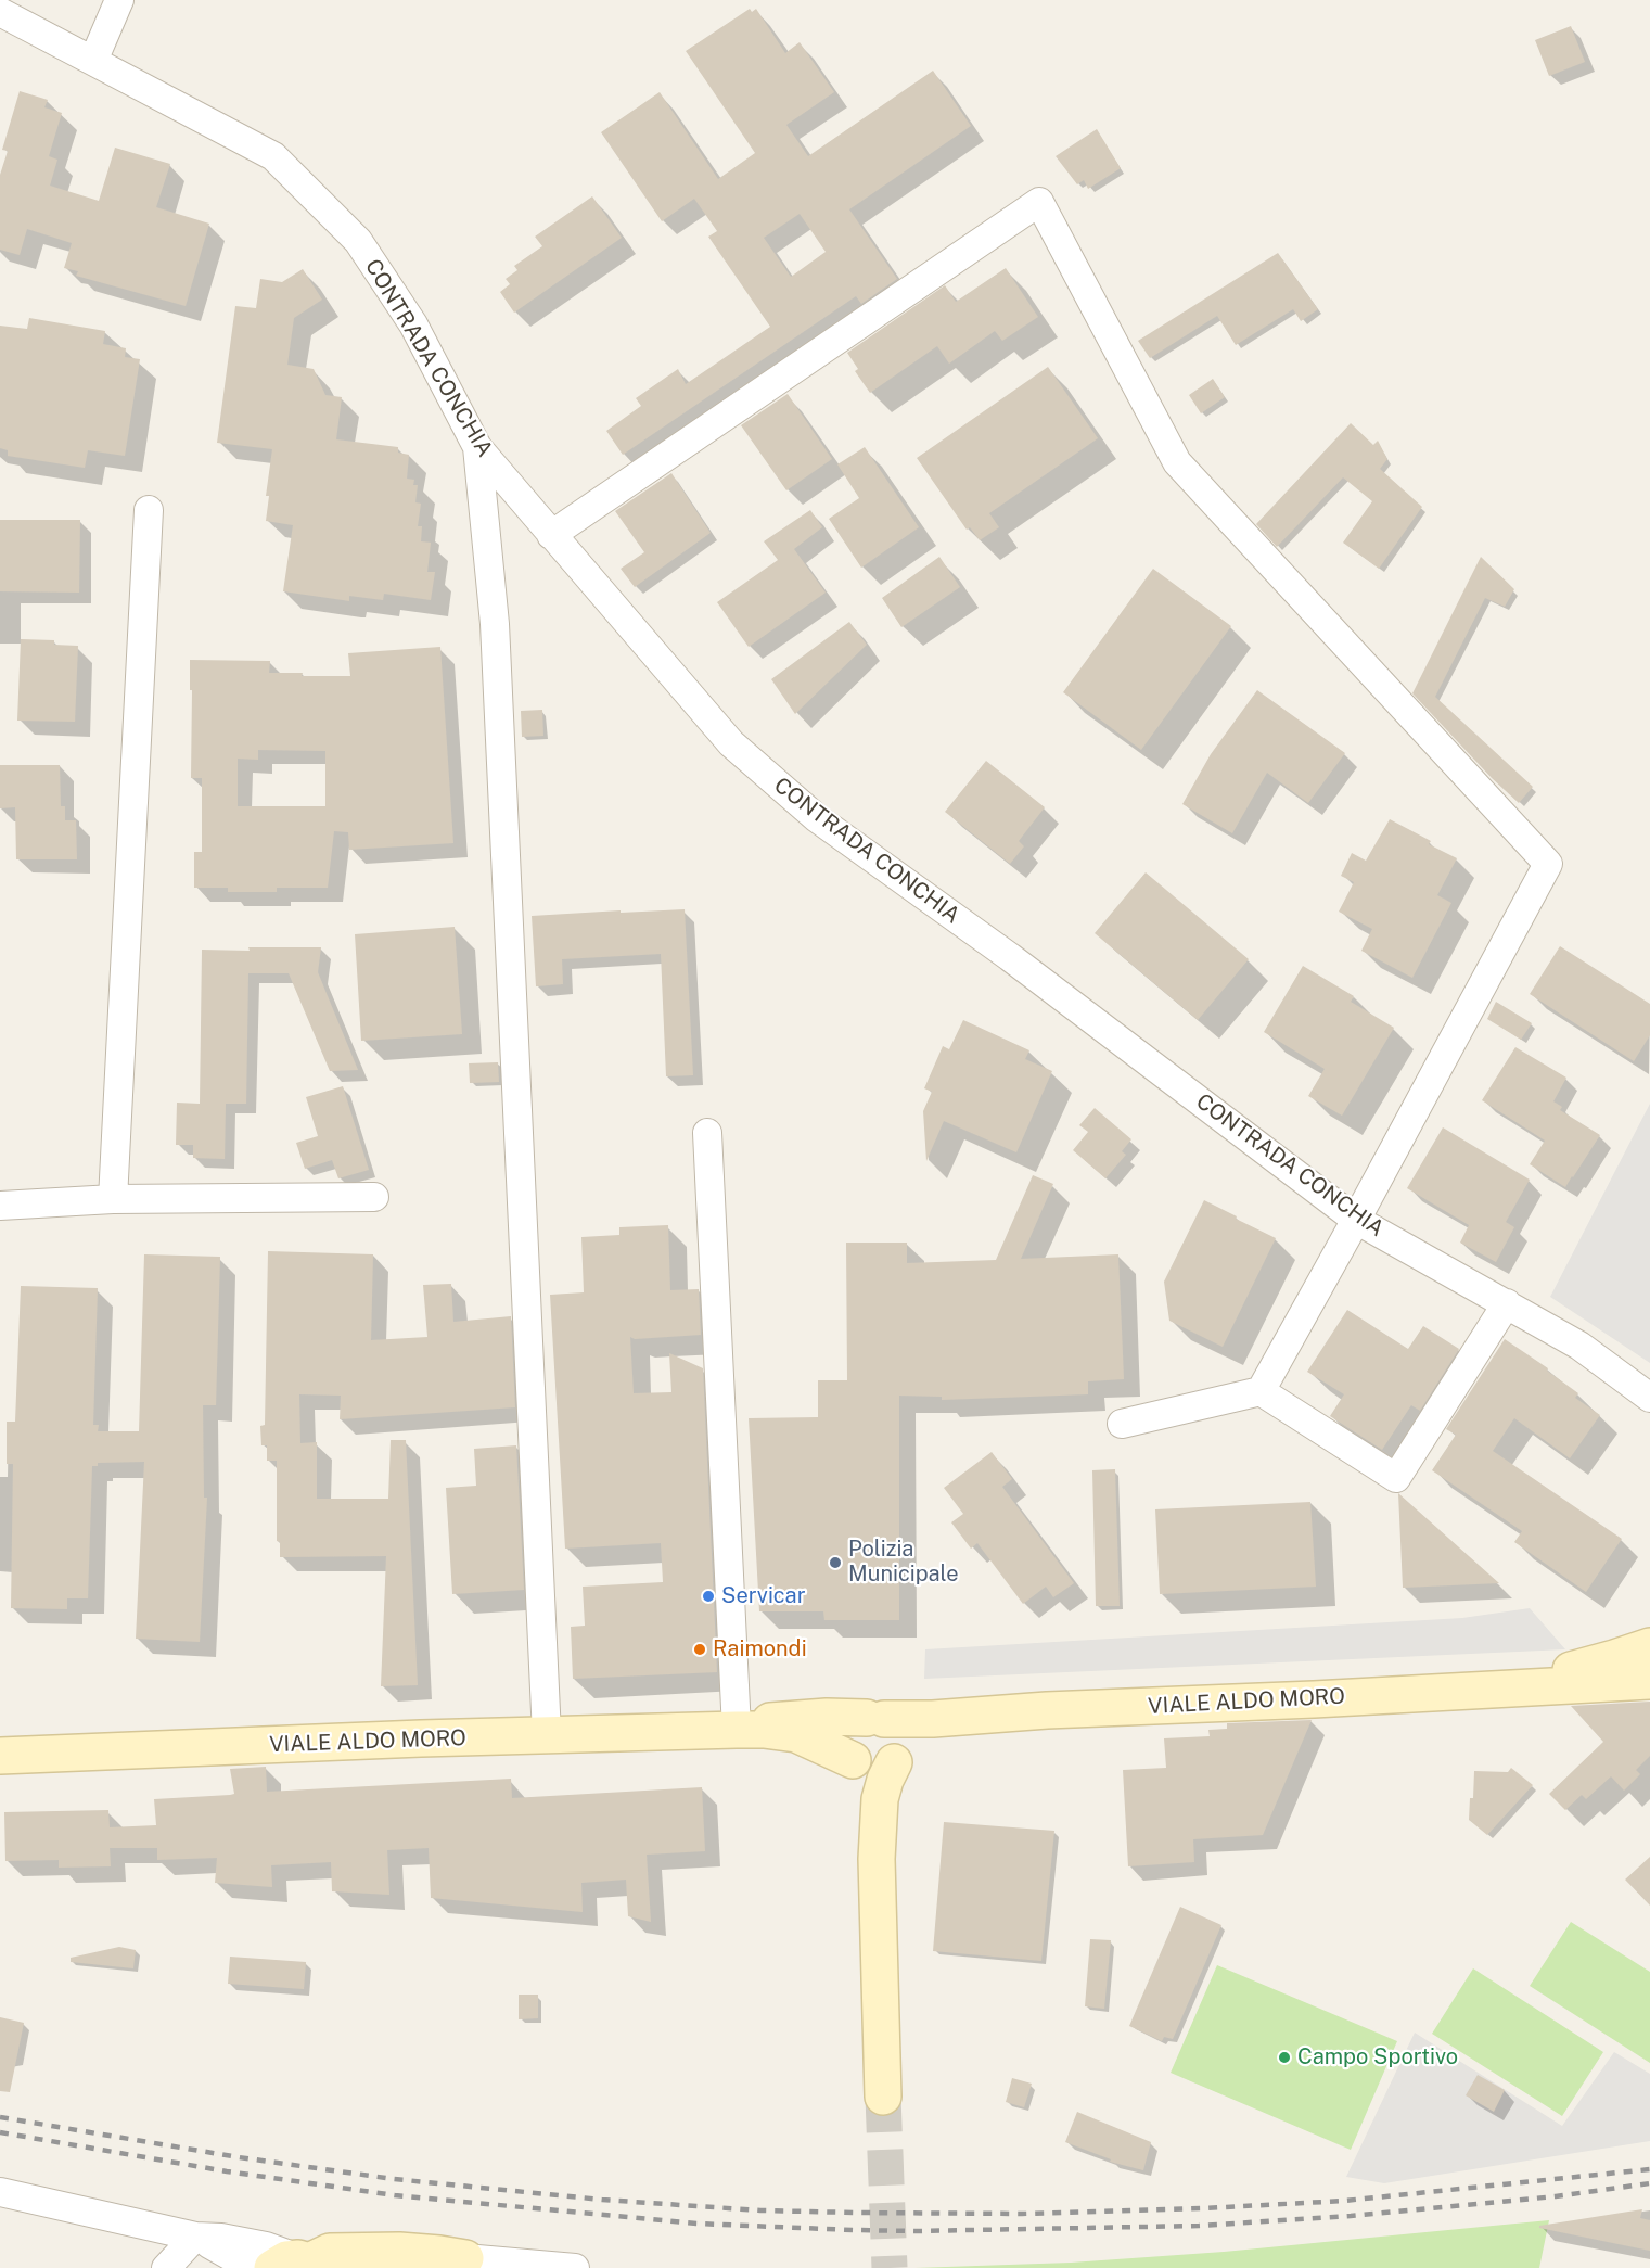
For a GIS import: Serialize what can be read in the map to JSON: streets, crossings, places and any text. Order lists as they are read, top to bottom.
{
  "streets": {
    "main road": ["VIALE ALDO MORO"],
    "street": ["CONTRADA CONCHIA"]
  },
  "places": [
    "Polizia Municipale",
    "Servicar",
    "Raimondi",
    "Campo Sportivo"
  ]
}
